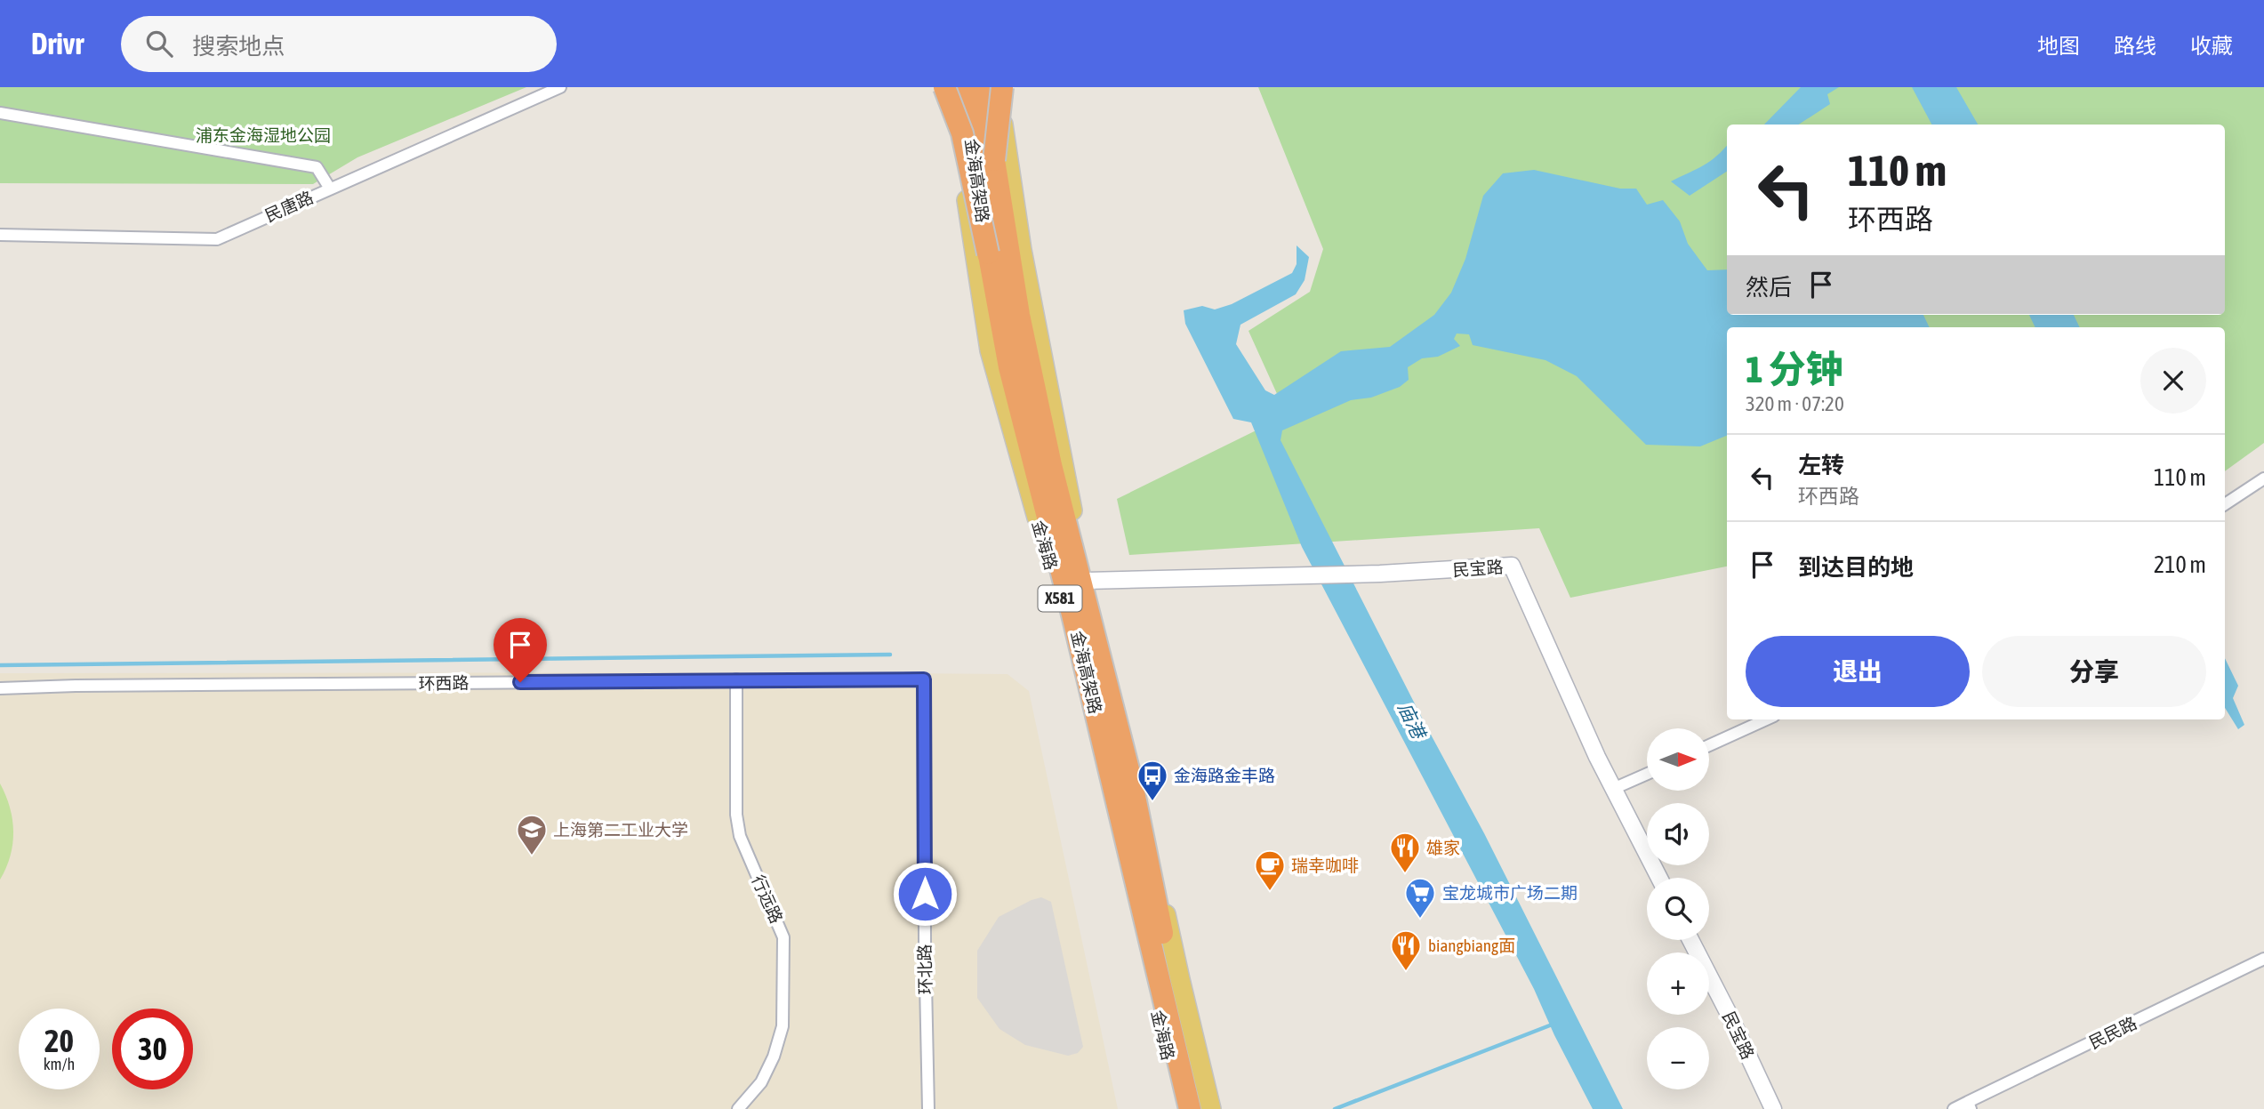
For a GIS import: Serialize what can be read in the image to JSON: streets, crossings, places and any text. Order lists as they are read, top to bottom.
{
  "streets": {
    "highway": ["金海高架路"],
    "main road": ["金海路", "X581"],
    "street": [
      "民唐路",
      "民宝路",
      "环西路",
      "行远路",
      "环北路",
      "民民路"
    ]
  },
  "crossings": [
    ["金海路", "民宝路"],
    ["环西路", "行远路"],
    ["环西路", "环北路"]
  ],
  "water": ["庙港"],
  "parks": ["浦东金海湿地公园"],
  "places": {
    "bus stop": ["金海路金丰路"],
    "school or university": ["上海第二工业大学"],
    "restaurant": ["雄家", "biangbiang面"],
    "cafe": ["瑞幸咖啡"],
    "supermarket": ["宝龙城市广场二期"]
  },
  "north": "right",
  "page": {
    "header": "Drivr",
    "search": "搜索地点",
    "nav": ["地图", "路线", "收藏"],
    "turn": ["110 m", "环西路"],
    "then": "然后",
    "heading": ["1 分钟", "320 m · 07:20"],
    "list": [
      {
        "name": "左转",
        "note": "环西路",
        "value": "110 m"
      },
      {
        "name": "到达目的地",
        "value": "210 m"
      }
    ],
    "buttons": ["退出", "分享"],
    "map_buttons": ["+", "−"],
    "speed": "20 km/h",
    "limit": "30"
  }
}
